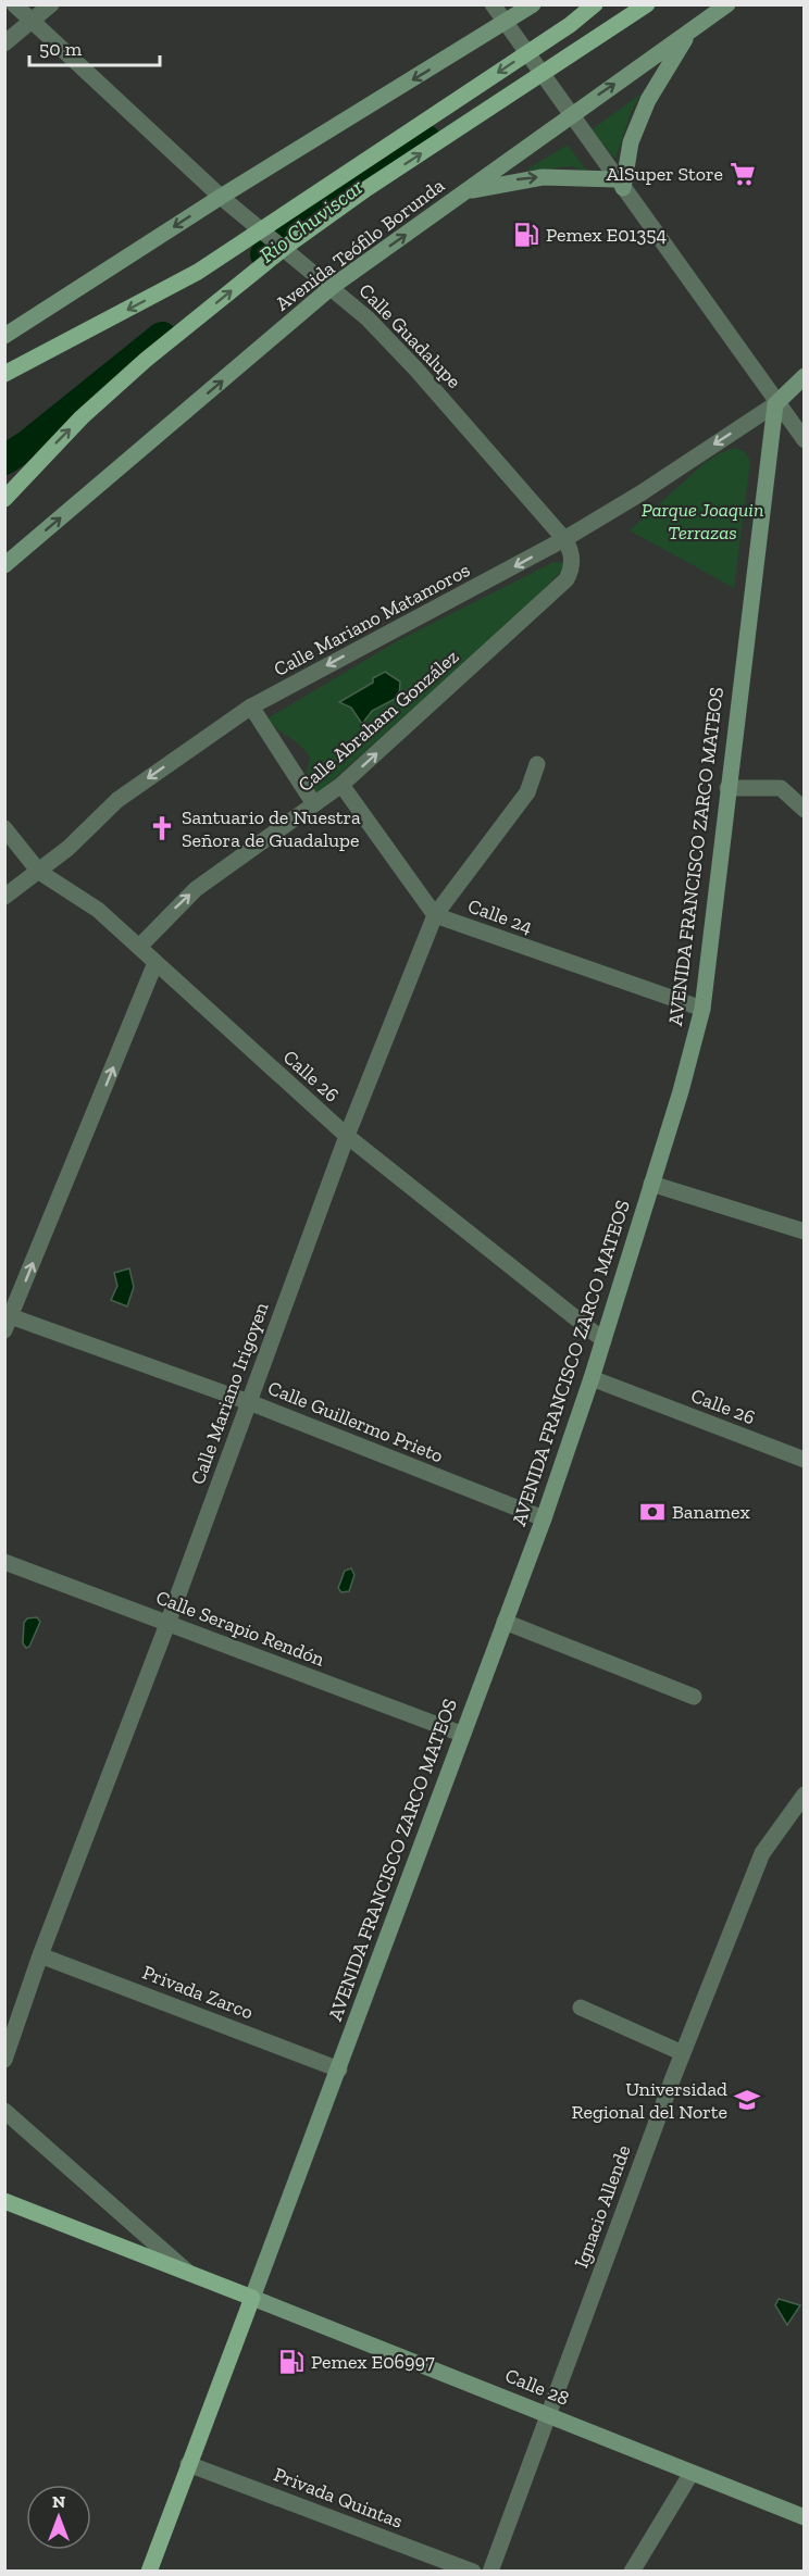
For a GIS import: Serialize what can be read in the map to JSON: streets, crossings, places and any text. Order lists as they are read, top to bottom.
{
  "streets": {
    "main road": ["Avenida Teófilo Borunda", "AVENIDA FRANCISCO ZARCO MATEOS", "Calle 28"],
    "street": [
      "Calle Guadalupe",
      "Calle Mariano Matamoros",
      "Calle Abraham González",
      "Calle 24",
      "Calle 26",
      "Calle Mariano Irigoyen",
      "Calle Guillermo Prieto",
      "Calle Serapio Rendón",
      "Privada Zarco",
      "Ignacio Allende",
      "Privada Quintas"
    ]
  },
  "crossings": [
    ["Avenida Teófilo Borunda", "Calle Guadalupe"],
    ["Calle Guadalupe", "Calle Mariano Matamoros"],
    ["Calle Guadalupe", "Calle Abraham González"],
    ["Calle Mariano Matamoros", "AVENIDA FRANCISCO ZARCO MATEOS"],
    ["Calle Mariano Matamoros", "Calle 26"],
    ["Calle Abraham González", "Calle 26"],
    ["AVENIDA FRANCISCO ZARCO MATEOS", "Calle 24"],
    ["AVENIDA FRANCISCO ZARCO MATEOS", "Calle 26"],
    ["AVENIDA FRANCISCO ZARCO MATEOS", "Calle Guillermo Prieto"],
    ["AVENIDA FRANCISCO ZARCO MATEOS", "Calle Serapio Rendón"],
    ["AVENIDA FRANCISCO ZARCO MATEOS", "Privada Zarco"],
    ["AVENIDA FRANCISCO ZARCO MATEOS", "Calle 28"],
    ["Calle 24", "Calle Mariano Irigoyen"],
    ["Calle 26", "Calle Mariano Irigoyen"],
    ["Calle Mariano Irigoyen", "Calle Guillermo Prieto"],
    ["Calle Mariano Irigoyen", "Calle Serapio Rendón"],
    ["Calle Mariano Irigoyen", "Privada Zarco"],
    ["Ignacio Allende", "Calle 28"]
  ],
  "one_way": ["Calle Mariano Matamoros", "Calle Abraham González"],
  "water": ["Rio Chuviscar"],
  "parks": ["Parque Joaquin Terrazas"],
  "places": {
    "supermarket": ["AlSuper Store"],
    "fuel station": ["Pemex E01354", "Pemex E06997"],
    "church": ["Santuario de Nuestra Señora de Guadalupe"],
    "bank": ["Banamex"],
    "school or university": ["Universidad Regional del Norte"]
  },
  "scale_bar": "50 m",
  "north": "top"
}
